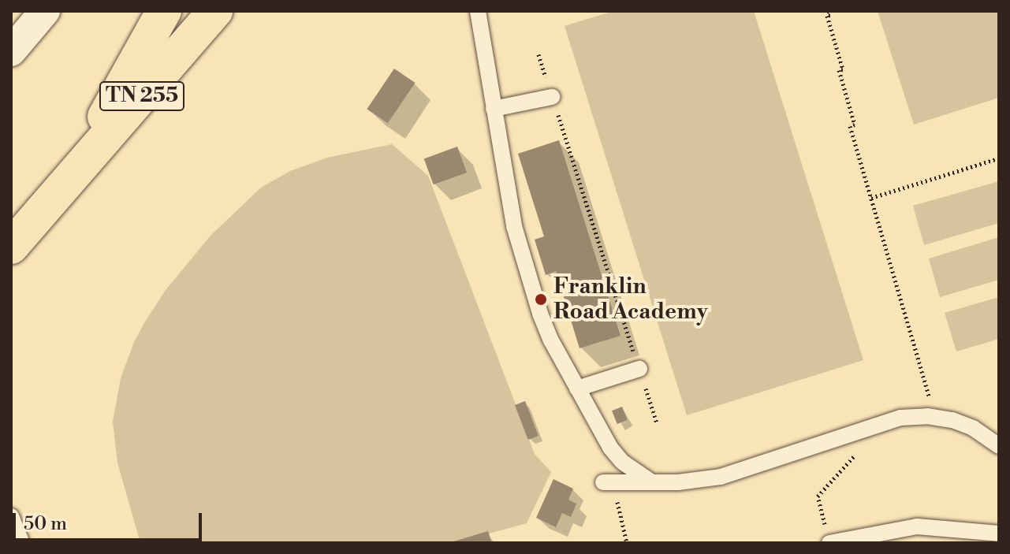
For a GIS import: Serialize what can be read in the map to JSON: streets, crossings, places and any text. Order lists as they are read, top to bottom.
{
  "streets": {
    "main road": ["TN 255"]
  },
  "places": ["Franklin Road Academy"],
  "scale_bar": "50 m"
}
